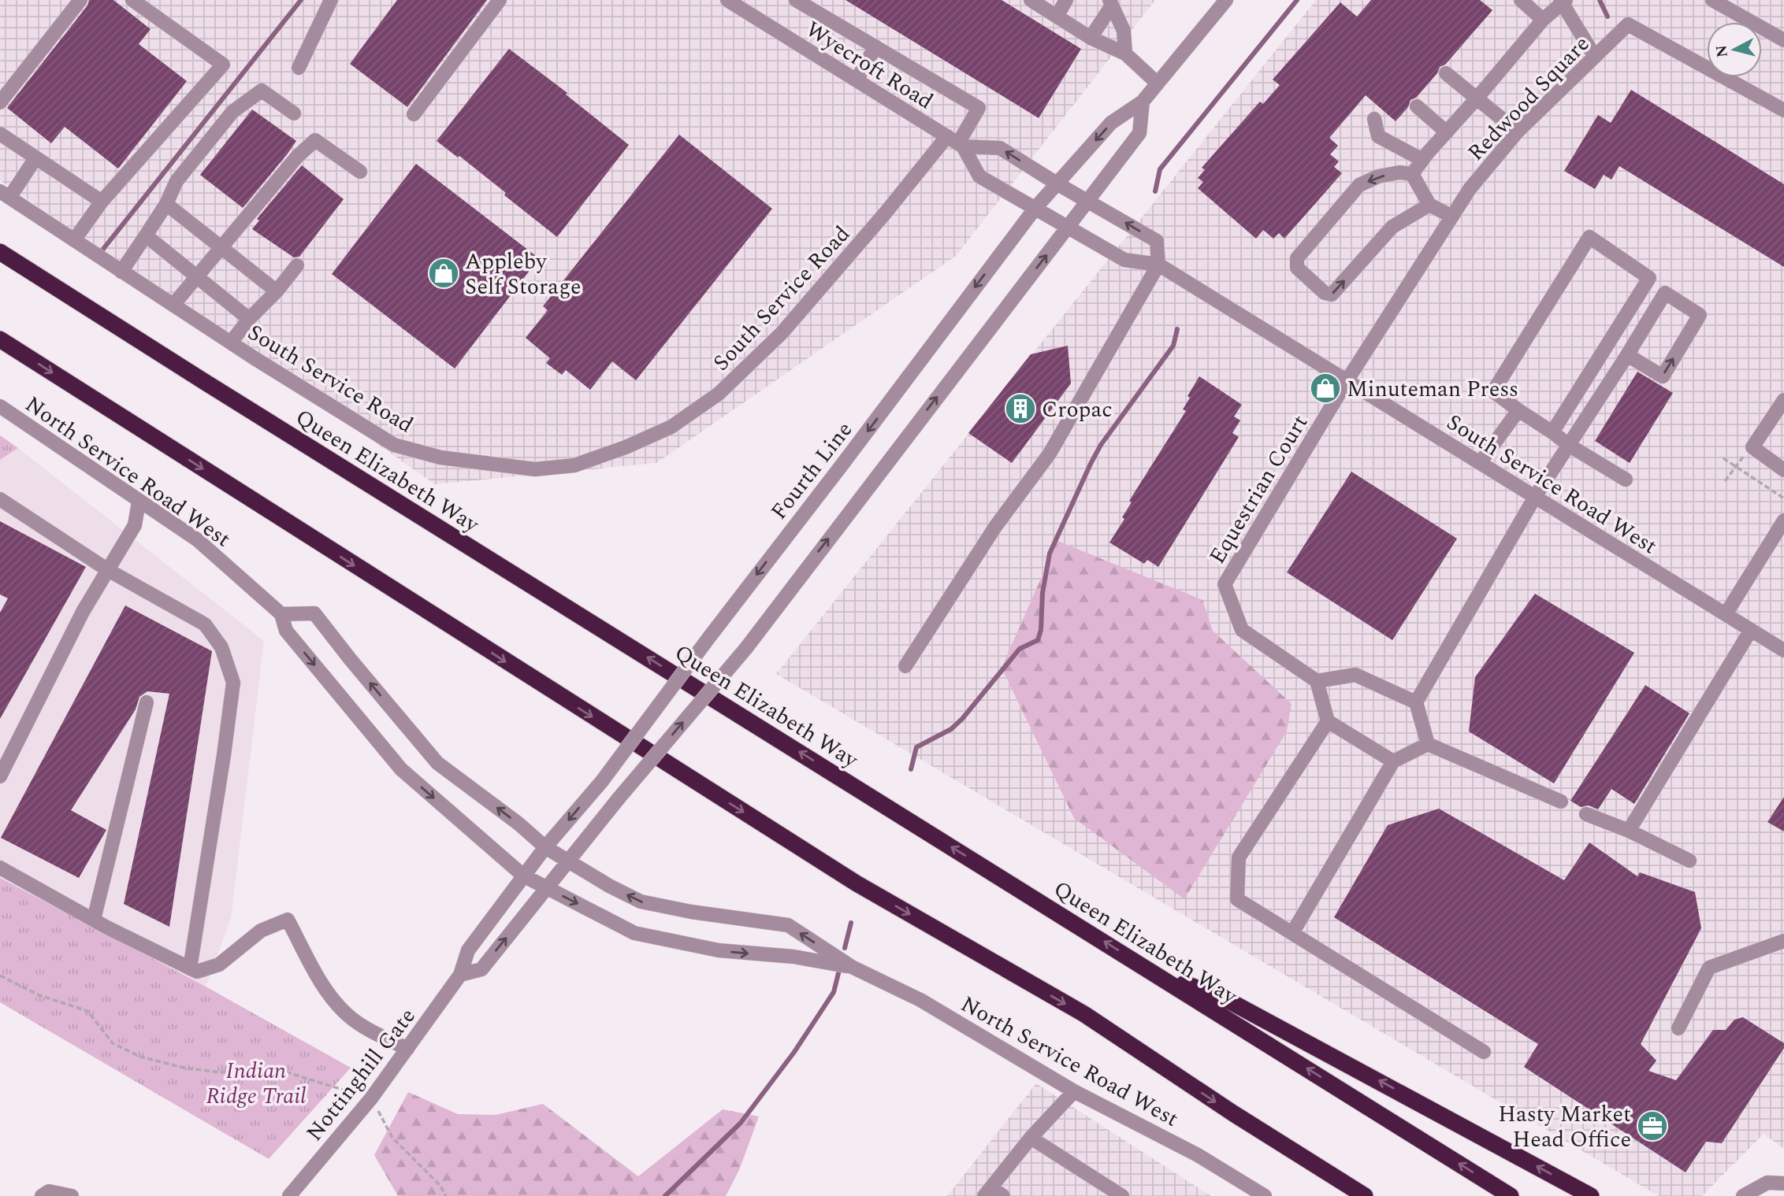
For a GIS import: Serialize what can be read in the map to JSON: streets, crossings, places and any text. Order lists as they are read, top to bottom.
{
  "streets": {
    "highway": ["Queen Elizabeth Way"],
    "street": [
      "Wyecroft Road",
      "Redwood Square",
      "South Service Road",
      "Fourth Line",
      "North Service Road West",
      "South Service Road West",
      "Equestrian Court",
      "Nottinghill Gate"
    ]
  },
  "crossings": [
    ["Wyecroft Road", "South Service Road"],
    ["Wyecroft Road", "Fourth Line"],
    ["Wyecroft Road", "South Service Road West"],
    ["Redwood Square", "South Service Road West"],
    ["Redwood Square", "Equestrian Court"],
    ["Fourth Line", "North Service Road West"],
    ["Fourth Line", "Nottinghill Gate"],
    ["North Service Road West", "Nottinghill Gate"],
    ["South Service Road West", "Equestrian Court"]
  ],
  "parks": ["Indian Ridge Trail"],
  "places": {
    "shop": ["Appleby Self Storage", "Minuteman Press"],
    "building": ["Cropac"],
    "office": ["Hasty Market Head Office"]
  },
  "north": "left"
}
